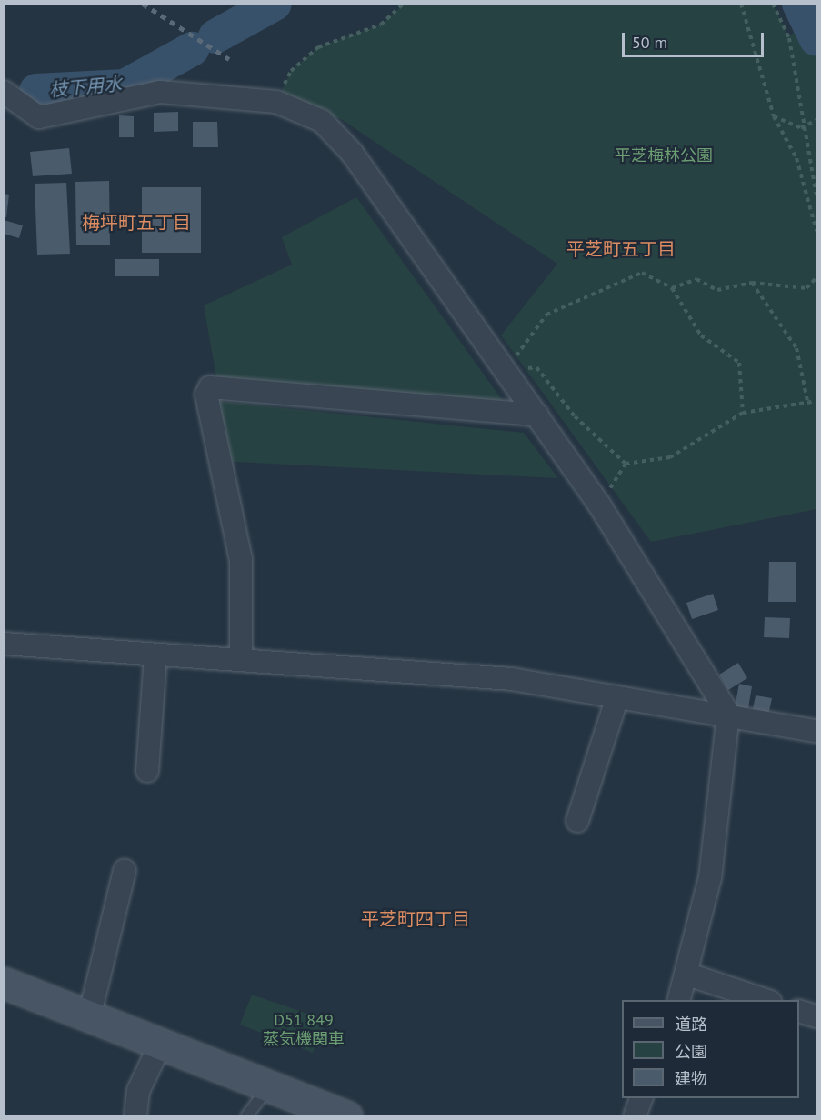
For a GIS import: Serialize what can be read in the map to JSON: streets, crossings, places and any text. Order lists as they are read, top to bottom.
{
  "districts": ["梅坪町五丁目", "平芝町五丁目", "平芝町四丁目"],
  "water": ["枝下用水"],
  "parks": ["平芝梅林公園", "D51 849 蒸気機関車"],
  "legend": ["道路", "公園", "建物"],
  "scale_bar": "50 m"
}
